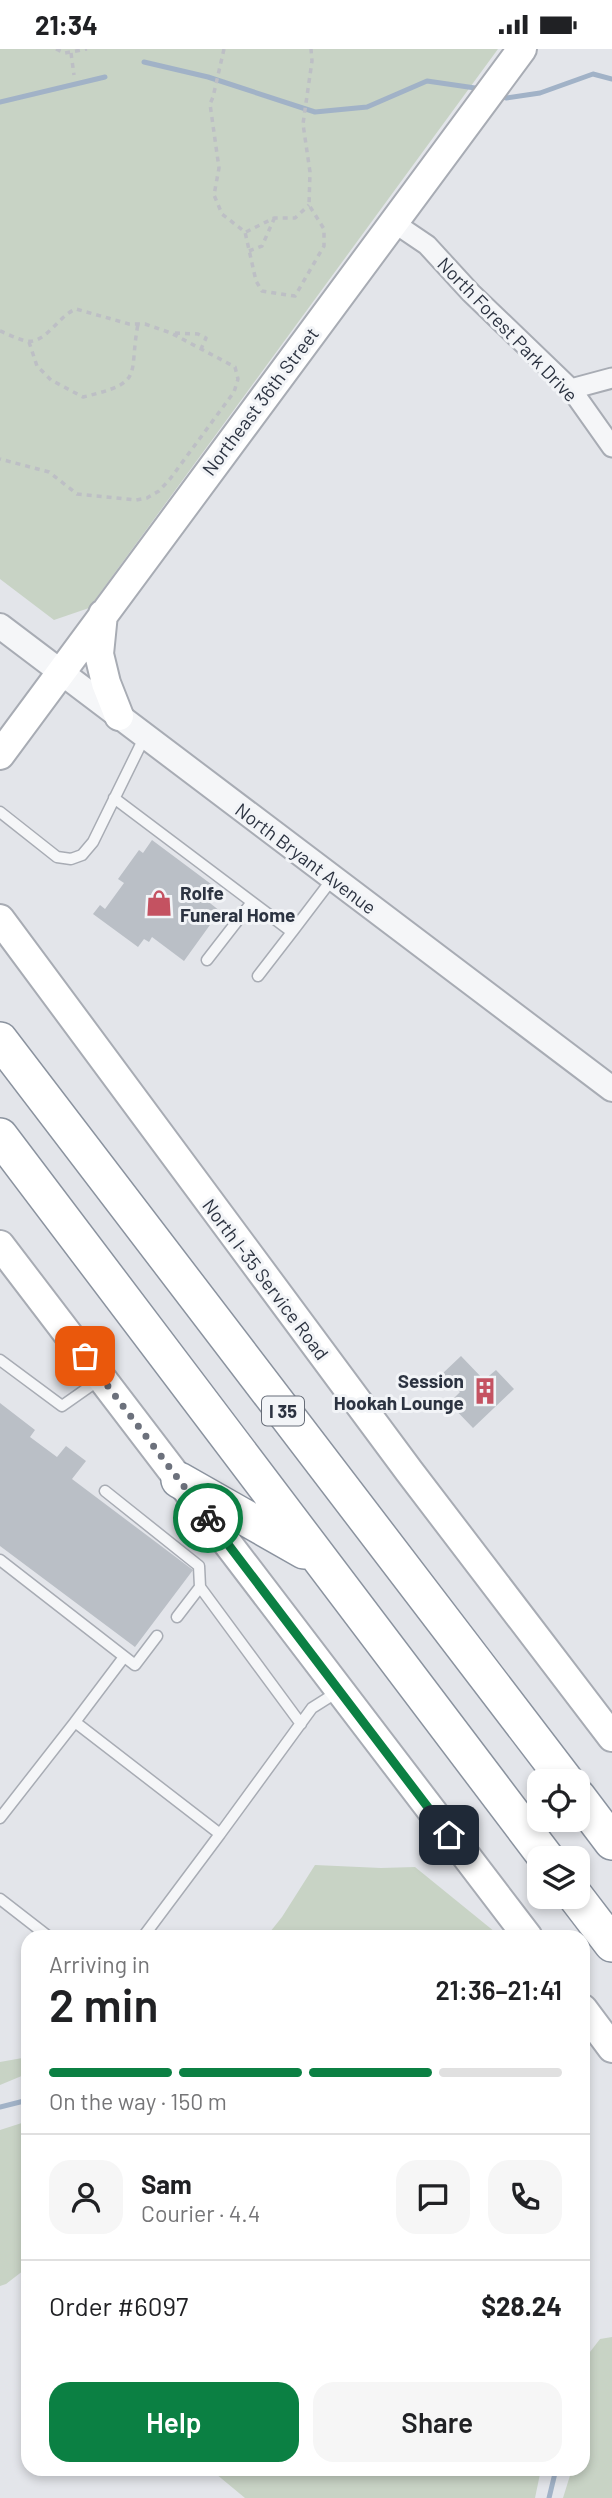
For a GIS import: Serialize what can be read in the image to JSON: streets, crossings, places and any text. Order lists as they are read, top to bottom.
{
  "streets": {
    "highway": ["I 35"],
    "main road": ["Northeast 36th Street", "North I-35 Service Road"],
    "street": ["North Forest Park Drive", "North Bryant Avenue"]
  },
  "crossings": [
    ["North Forest Park Drive", "Northeast 36th Street"],
    ["Northeast 36th Street", "North Bryant Avenue"]
  ],
  "places": {
    "shop": ["Rolfe Funeral Home"],
    "building": ["Session Hookah Lounge"]
  },
  "page": {
    "status": "21:34",
    "heading": ["2 min", "Arriving in", "21:36–21:41"],
    "panel": [
      "Sam",
      "Courier · 4.4",
      "Order #6097",
      "$28.24"
    ],
    "bar": "On the way · 150 m",
    "buttons": ["Help", "Share"]
  }
}
